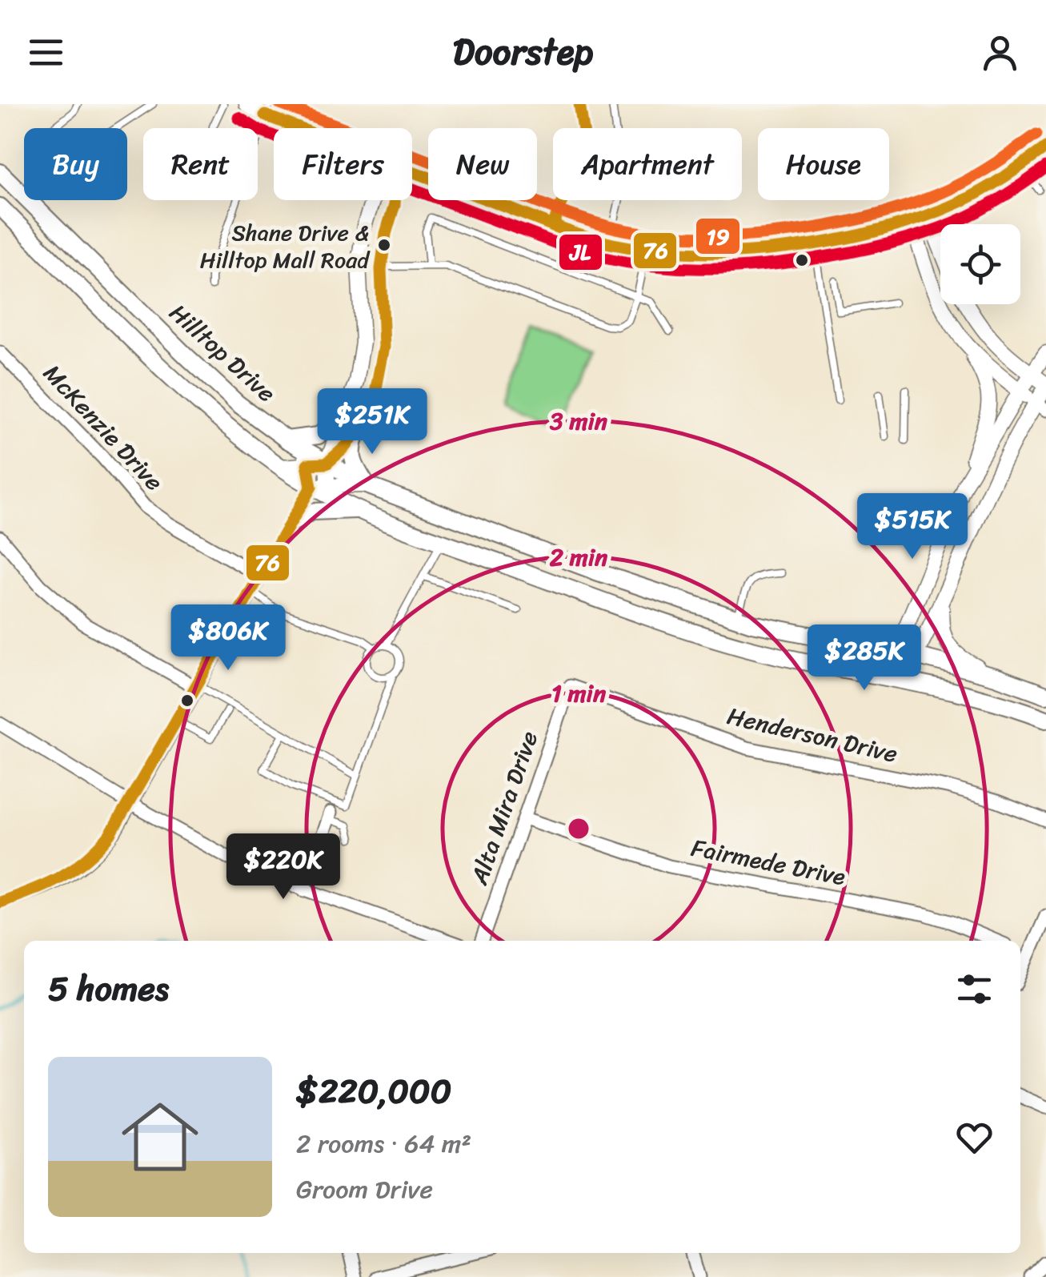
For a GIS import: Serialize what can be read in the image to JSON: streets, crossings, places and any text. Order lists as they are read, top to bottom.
{
  "streets": {
    "main road": ["Hilltop Drive"],
    "street": [
      "McKenzie Drive",
      "Henderson Drive",
      "Alta Mira Drive",
      "Fairmede Drive"
    ]
  },
  "crossings": [
    ["Henderson Drive", "Alta Mira Drive"],
    ["Alta Mira Drive", "Fairmede Drive"]
  ],
  "places": ["Shane Drive & Hilltop Mall Road"],
  "lines": ["transit line 76", "transit line 19", "transit line JL"],
  "page": {
    "header": "Doorstep",
    "chip": [
      "Buy",
      "Rent",
      "Filters",
      "New",
      "Apartment",
      "House"
    ],
    "price": [
      "$251K",
      "$515K",
      "$806K",
      "$285K",
      "$220K"
    ],
    "heading": "5 homes",
    "list": [
      {
        "name": "$220,000",
        "note": "2 rooms · 64 m² · Groom Drive"
      }
    ]
  },
  "rings": ["3 min", "2 min", "1 min"]
}
